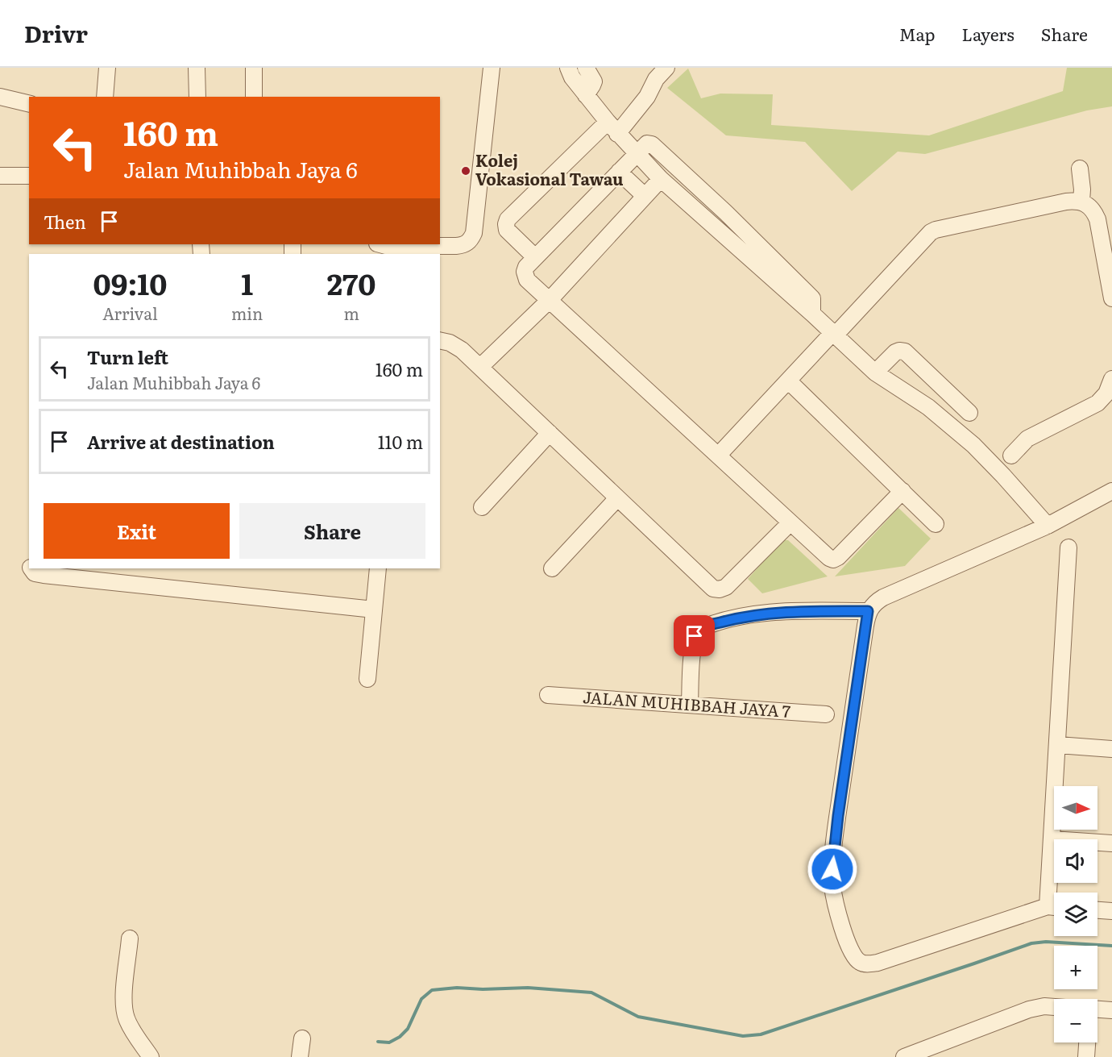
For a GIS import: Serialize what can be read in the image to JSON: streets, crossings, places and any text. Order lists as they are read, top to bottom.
{
  "streets": {
    "street": ["JALAN MUHIBBAH JAYA 7"]
  },
  "places": ["Kolej Vokasional Tawau"],
  "north": "right",
  "page": {
    "header": "Drivr",
    "nav": ["Map", "Layers", "Share"],
    "turn": ["160 m", "Jalan Muhibbah Jaya 6"],
    "then": "Then",
    "eta": [
      "09:10",
      "Arrival",
      "1",
      "min",
      "270",
      "m"
    ],
    "list": [
      {
        "name": "Turn left",
        "note": "Jalan Muhibbah Jaya 6",
        "value": "160 m"
      },
      {
        "name": "Arrive at destination",
        "value": "110 m"
      }
    ],
    "buttons": ["Exit", "Share"],
    "map_buttons": ["+", "−"]
  }
}
